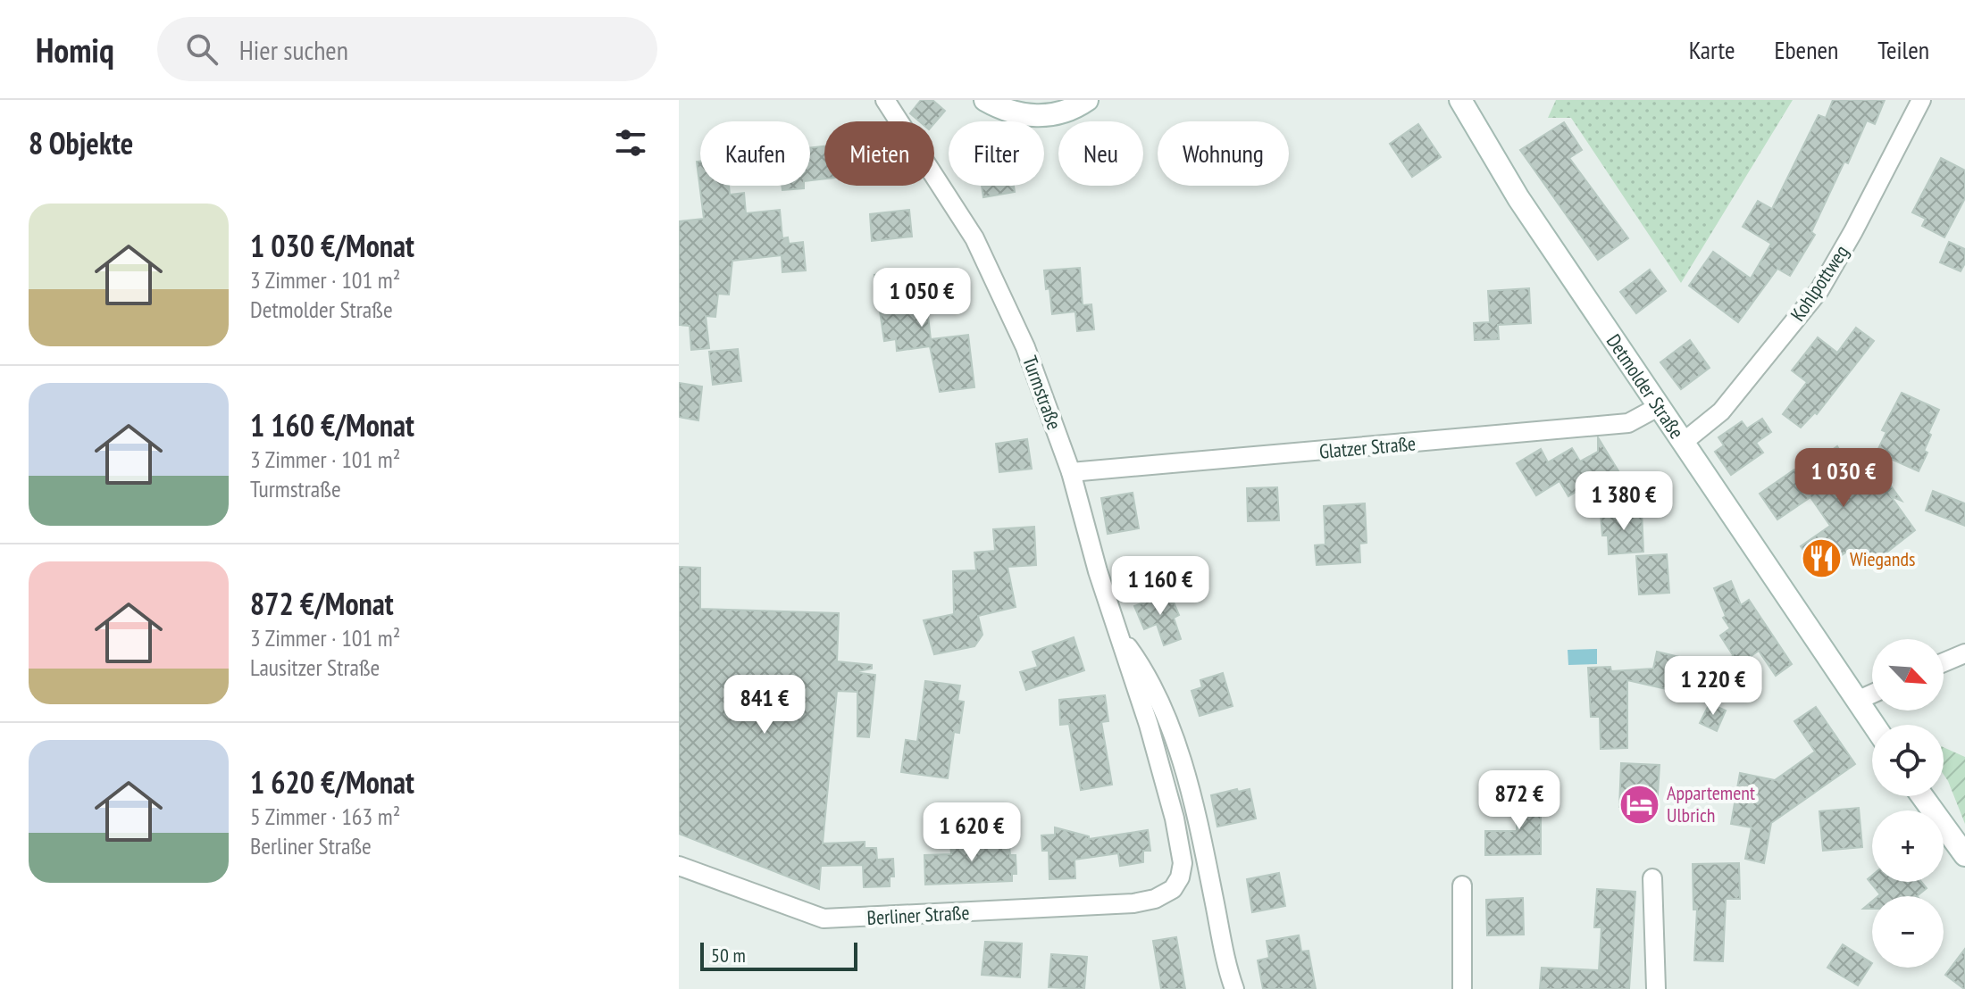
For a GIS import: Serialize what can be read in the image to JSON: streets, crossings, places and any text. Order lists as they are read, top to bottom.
{
  "streets": {
    "main road": ["Detmolder Straße"],
    "street": [
      "Kohlpottweg",
      "Turmstraße",
      "Glatzer Straße",
      "Berliner Straße"
    ]
  },
  "crossings": [
    ["Kohlpottweg", "Detmolder Straße"],
    ["Detmolder Straße", "Glatzer Straße"],
    ["Turmstraße", "Glatzer Straße"],
    ["Turmstraße", "Berliner Straße"]
  ],
  "places": {
    "restaurant": ["Wiegands"],
    "hotel": ["Appartement Ulbrich"]
  },
  "scale_bar": "50 m",
  "north": "bottom right",
  "page": {
    "header": "Homiq",
    "search": "Hier suchen",
    "nav": ["Karte", "Ebenen", "Teilen"],
    "heading": "8 Objekte",
    "chip": [
      "Kaufen",
      "Mieten",
      "Filter",
      "Neu",
      "Wohnung"
    ],
    "list": [
      {
        "name": "1 030 €/Monat",
        "note": "3 Zimmer · 101 m² · Detmolder Straße"
      },
      {
        "name": "1 160 €/Monat",
        "note": "3 Zimmer · 101 m² · Turmstraße"
      },
      {
        "name": "872 €/Monat",
        "note": "3 Zimmer · 101 m² · Lausitzer Straße"
      },
      {
        "name": "1 620 €/Monat",
        "note": "5 Zimmer · 163 m² · Berliner Straße"
      }
    ],
    "price": [
      "1 050 €",
      "1 030 €",
      "1 380 €",
      "1 160 €",
      "1 220 €",
      "841 €",
      "872 €",
      "1 620 €"
    ],
    "map_buttons": ["+", "−"],
    "scale": "50 m"
  }
}
